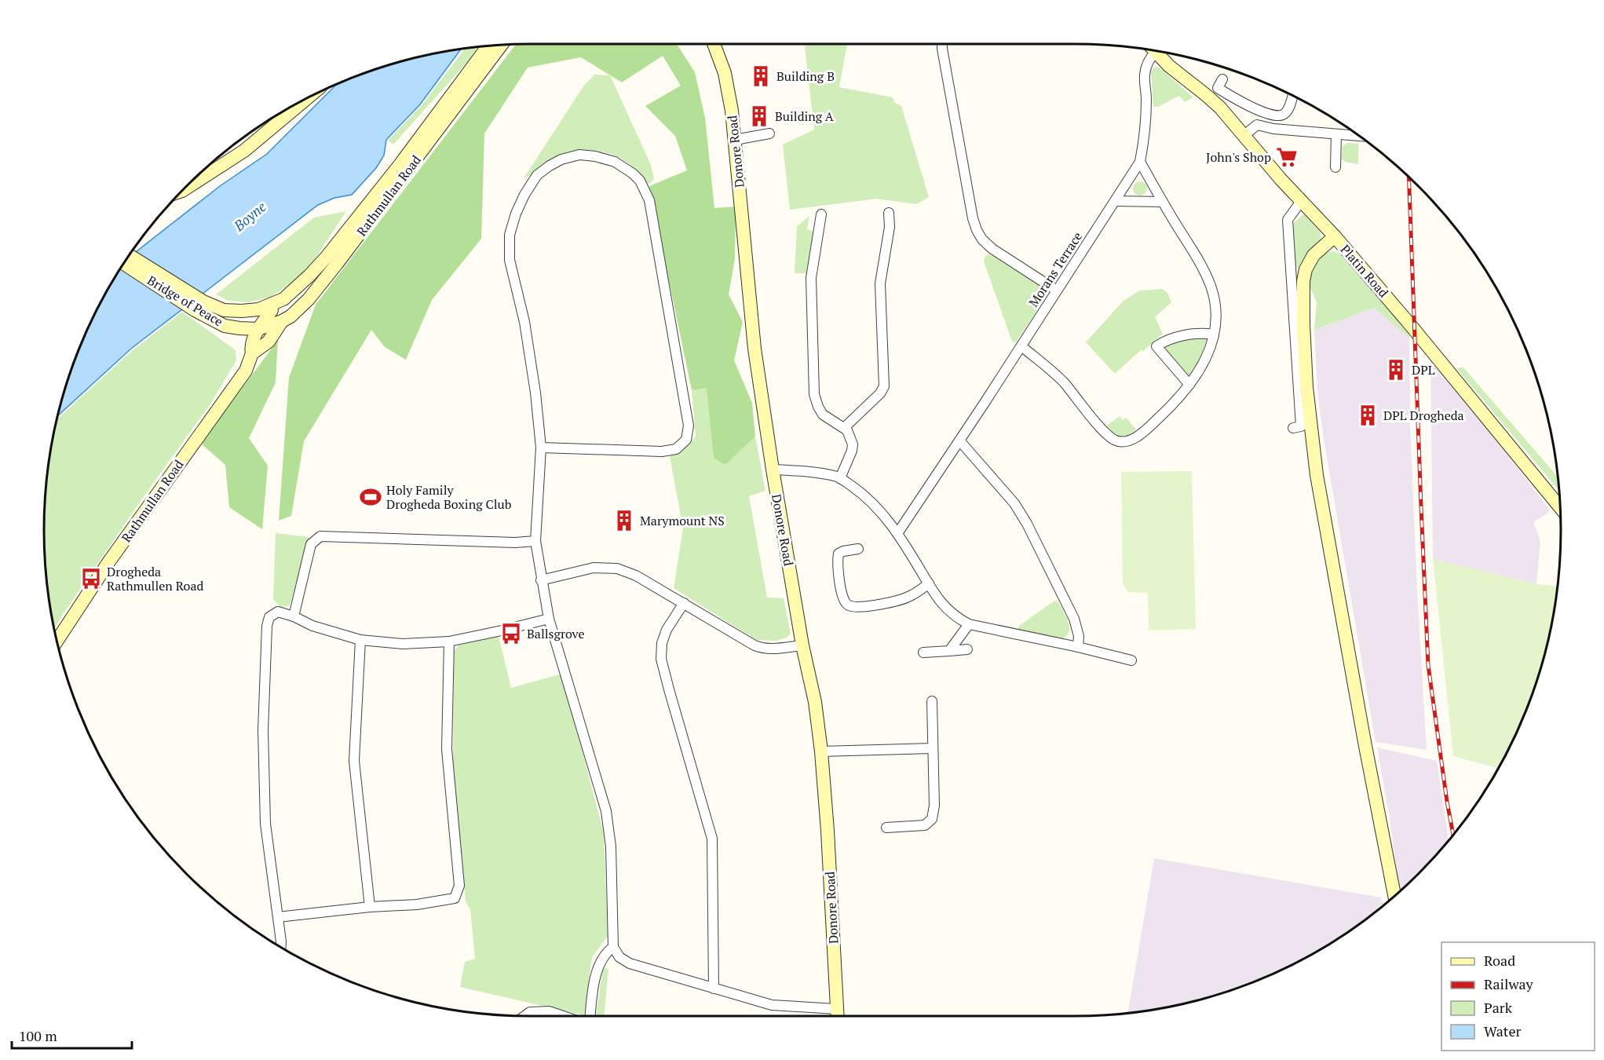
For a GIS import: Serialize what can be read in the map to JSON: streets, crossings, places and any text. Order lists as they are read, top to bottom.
{
  "streets": {
    "street": [
      "Donore Road",
      "Rathmullan Road",
      "Morans Terrace",
      "Platin Road",
      "Bridge of Peace"
    ]
  },
  "crossings": [
    ["Rathmullan Road", "Bridge of Peace"],
    ["Morans Terrace", "Platin Road"]
  ],
  "water": ["Boyne"],
  "places": {
    "building": [
      "Building B",
      "Building A",
      "DPL",
      "DPL Drogheda",
      "Marymount NS"
    ],
    "supermarket": ["John's Shop"],
    "sports": ["Holy Family Drogheda Boxing Club"],
    "bus stop": ["Drogheda Rathmullen Road", "Ballsgrove"]
  },
  "legend": [
    "Road",
    "Railway",
    "Park",
    "Water"
  ],
  "scale_bar": "100 m"
}
